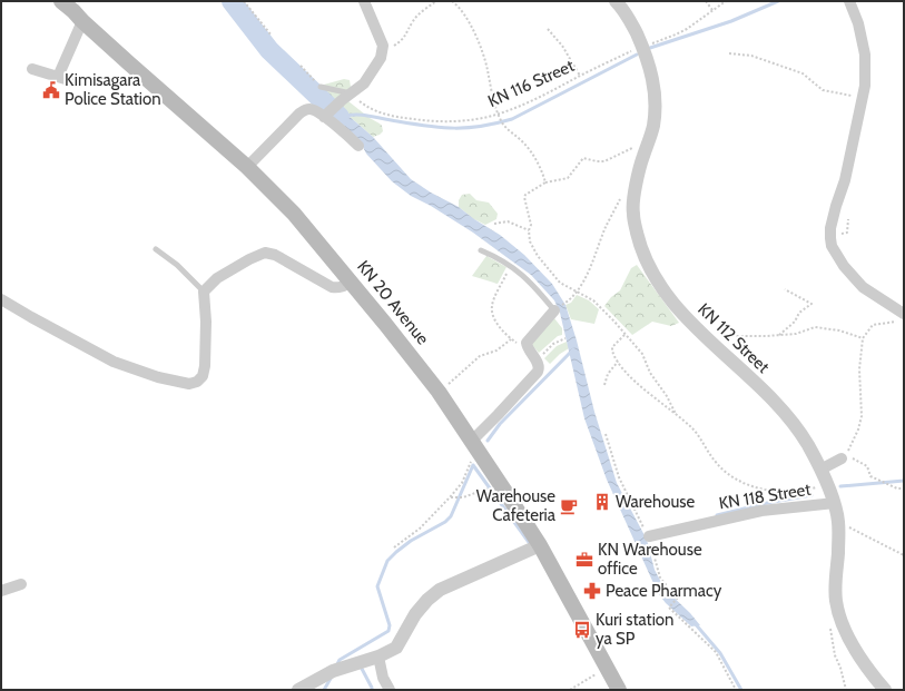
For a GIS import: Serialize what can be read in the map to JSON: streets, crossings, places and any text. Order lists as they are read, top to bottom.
{
  "streets": {
    "main road": ["KN 20 Avenue"],
    "street": ["KN 112 Street", "KN 118 Street"],
    "path": ["KN 116 Street"]
  },
  "crossings": [
    ["KN 116 Street", "KN 112 Street"],
    ["KN 112 Street", "KN 118 Street"]
  ],
  "places": {
    "public building": ["Kimisagara Police Station"],
    "building": ["Warehouse"],
    "cafe": ["Warehouse Cafeteria"],
    "office": ["KN Warehouse office"],
    "pharmacy": ["Peace Pharmacy"],
    "bus stop": ["Kuri station ya SP"]
  }
}
